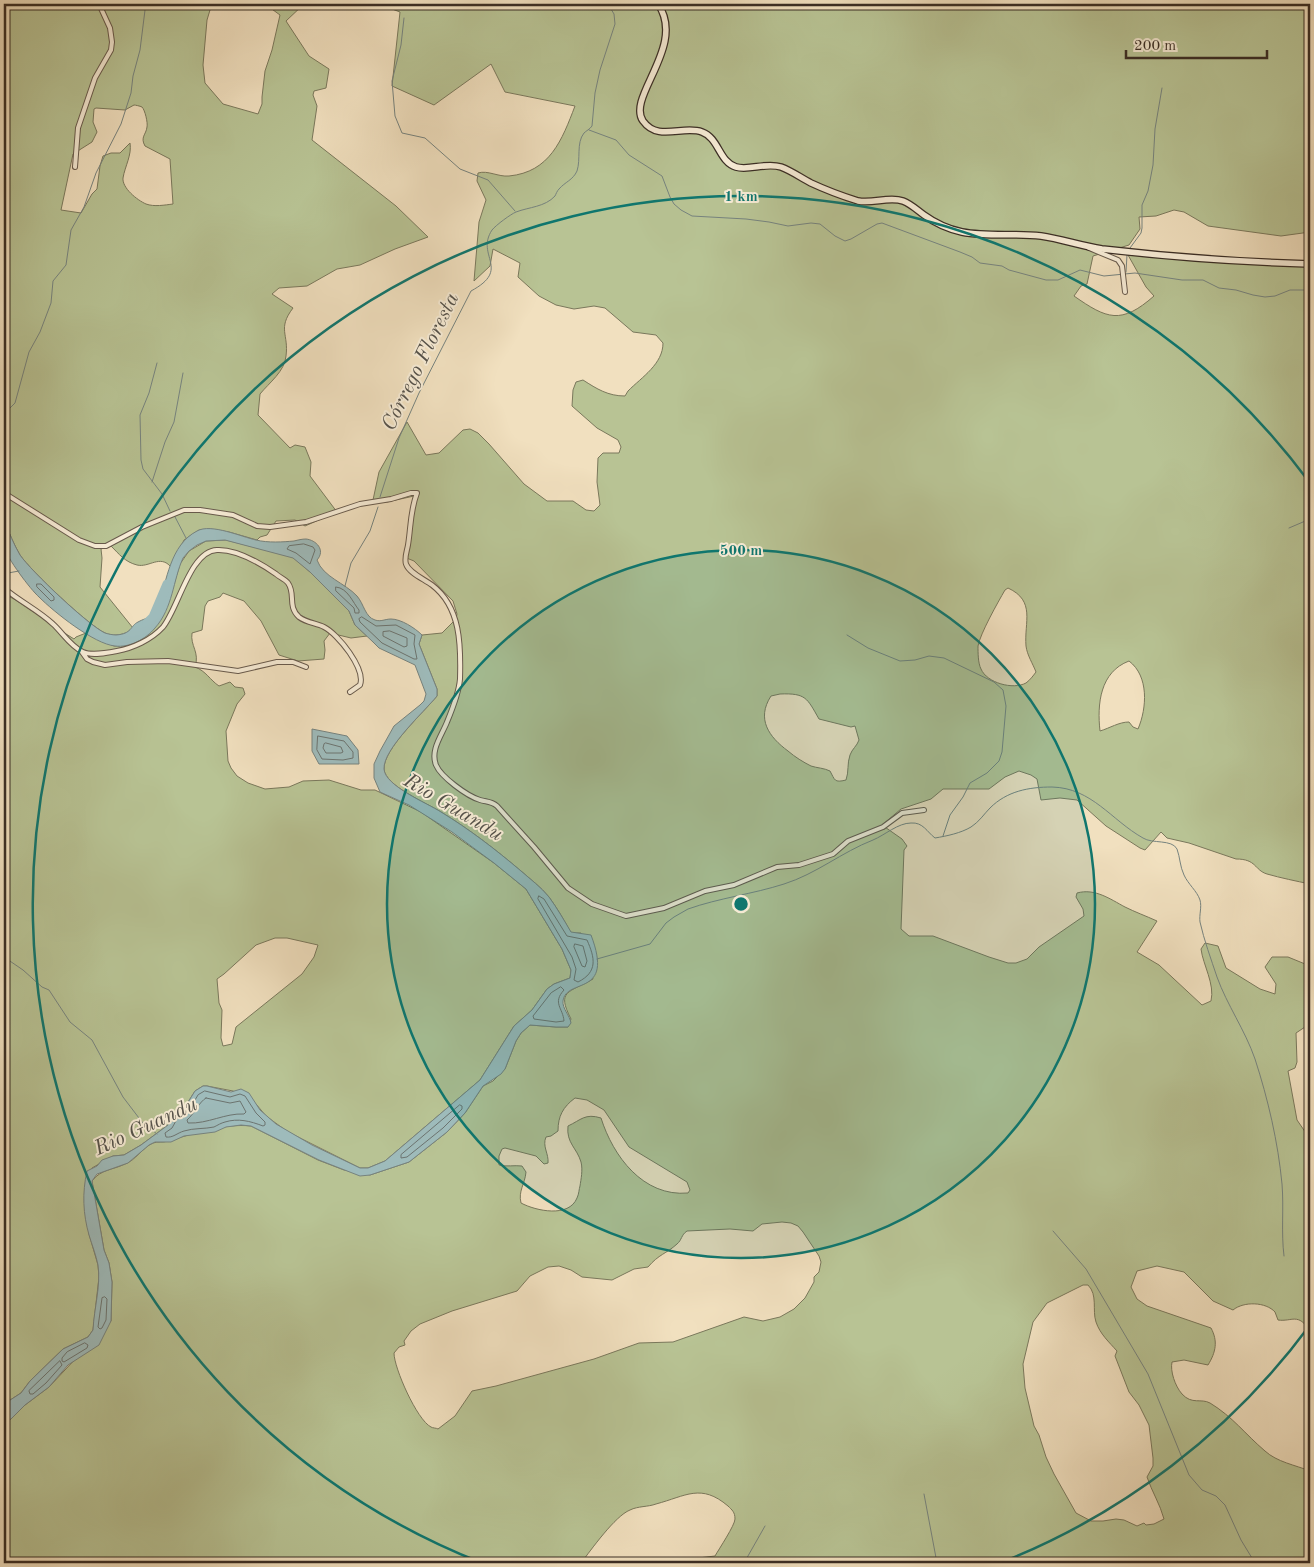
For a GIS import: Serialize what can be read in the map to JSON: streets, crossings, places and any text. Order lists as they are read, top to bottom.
{
  "water": ["Córrego Floresta", "Rio Guandu"],
  "scale_bar": "200 m",
  "rings": ["1 km", "500 m"]
}
